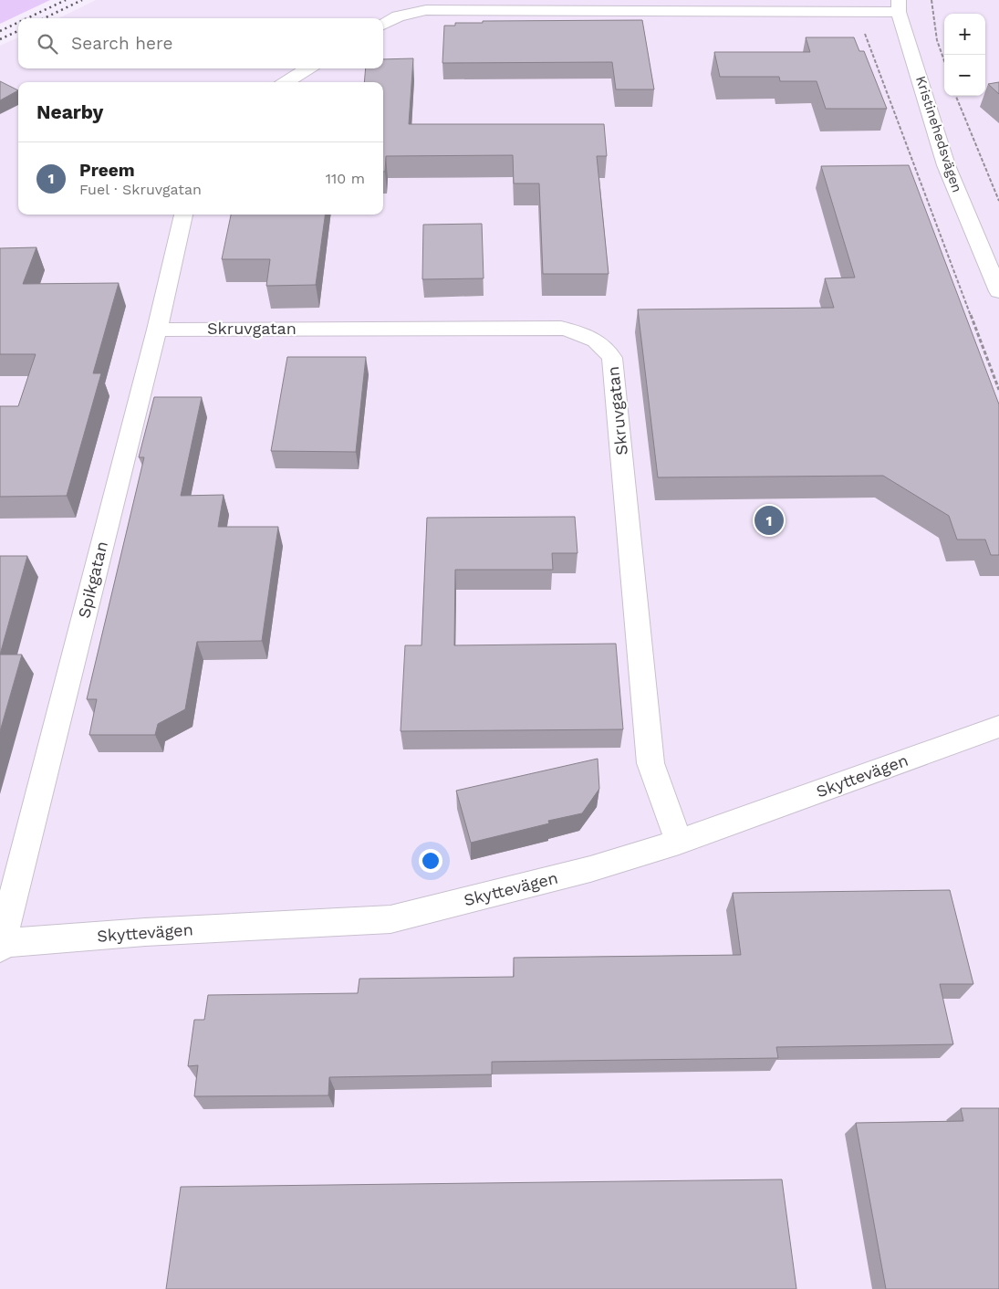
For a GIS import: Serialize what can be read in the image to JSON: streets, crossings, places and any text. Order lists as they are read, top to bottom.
{
  "streets": {
    "street": [
      "Kristinehedsvägen",
      "Skruvgatan",
      "Spikgatan",
      "Skyttevägen"
    ]
  },
  "crossings": [
    ["Skruvgatan", "Spikgatan"],
    ["Skruvgatan", "Skyttevägen"],
    ["Spikgatan", "Skyttevägen"]
  ],
  "page": {
    "map_buttons": ["+", "−"],
    "search": "Search here",
    "heading": "Nearby",
    "list": [
      {
        "mark": "1",
        "name": "Preem",
        "note": "Fuel · Skruvgatan",
        "value": "110 m"
      }
    ],
    "pins": "1"
  }
}
